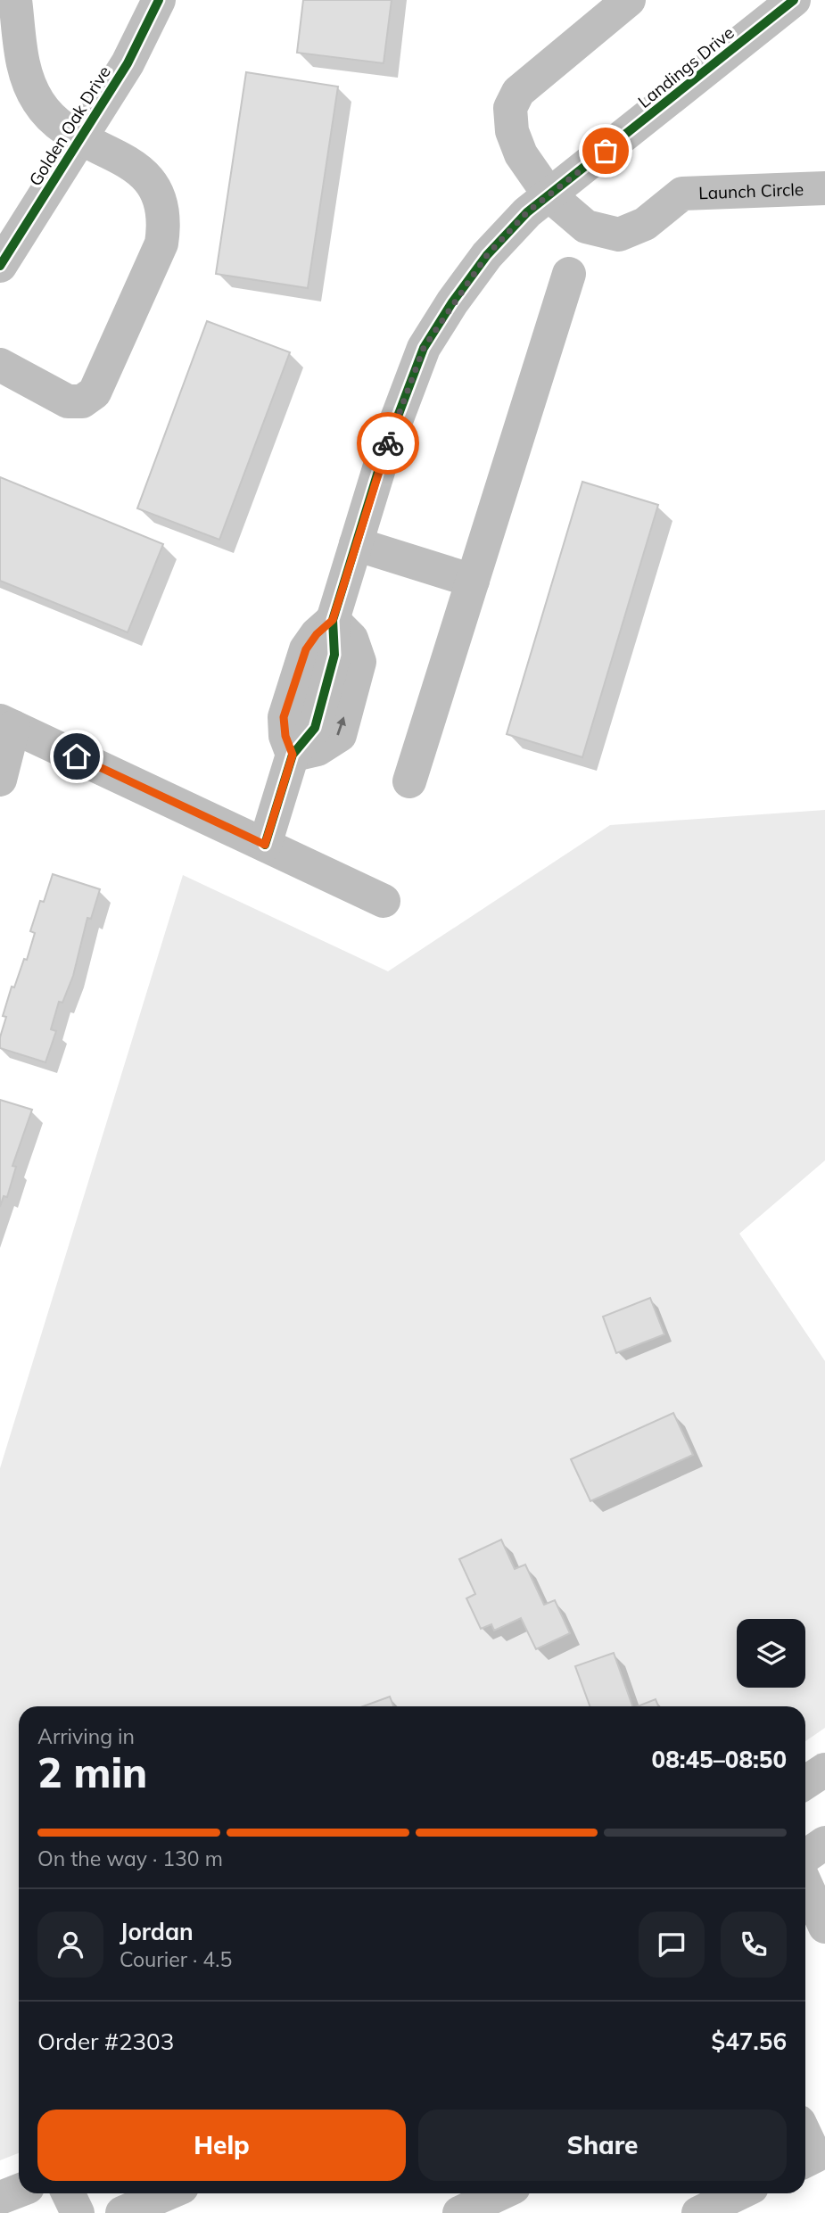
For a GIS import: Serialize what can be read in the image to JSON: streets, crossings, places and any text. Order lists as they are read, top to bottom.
{
  "streets": {
    "street": ["Landings Drive", "Golden Oak Drive", "Launch Circle"]
  },
  "crossings": [
    ["Landings Drive", "Launch Circle"]
  ],
  "page": {
    "heading": ["2 min", "Arriving in", "08:45–08:50"],
    "panel": [
      "Jordan",
      "Courier · 4.5",
      "Order #2303",
      "$47.56"
    ],
    "bar": "On the way · 130 m",
    "buttons": ["Help", "Share"]
  }
}
